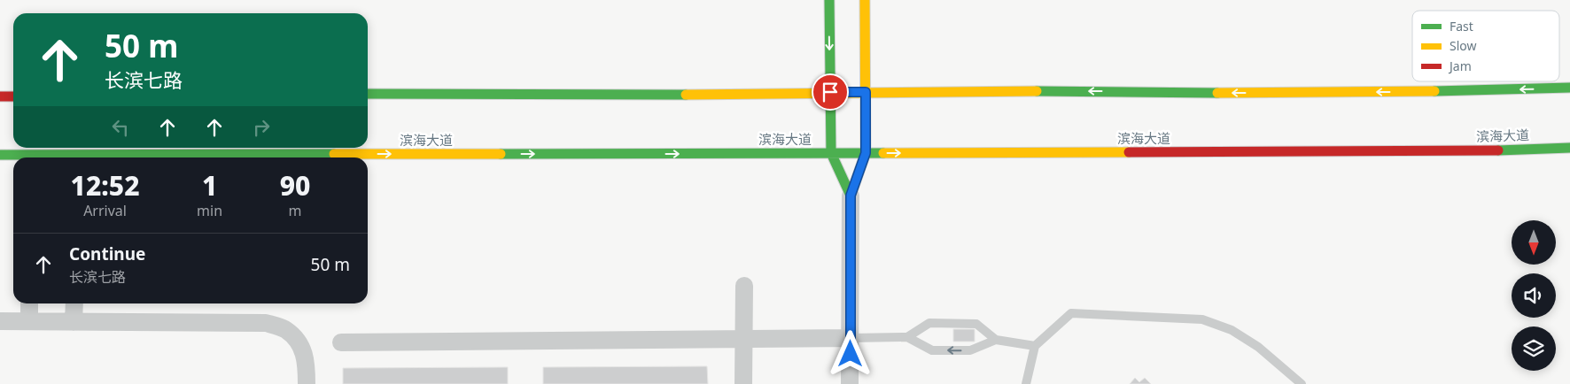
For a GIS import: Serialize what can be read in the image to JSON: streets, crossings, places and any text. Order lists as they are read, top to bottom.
{
  "streets": {
    "main road": ["滨海大道"]
  },
  "legend": ["Fast", "Slow", "Jam"],
  "north": "bottom",
  "page": {
    "turn": ["50 m", "长滨七路"],
    "eta": [
      "12:52",
      "Arrival",
      "1",
      "min",
      "90",
      "m"
    ],
    "list": [
      {
        "name": "Continue",
        "note": "长滨七路",
        "value": "50 m"
      }
    ]
  }
}
